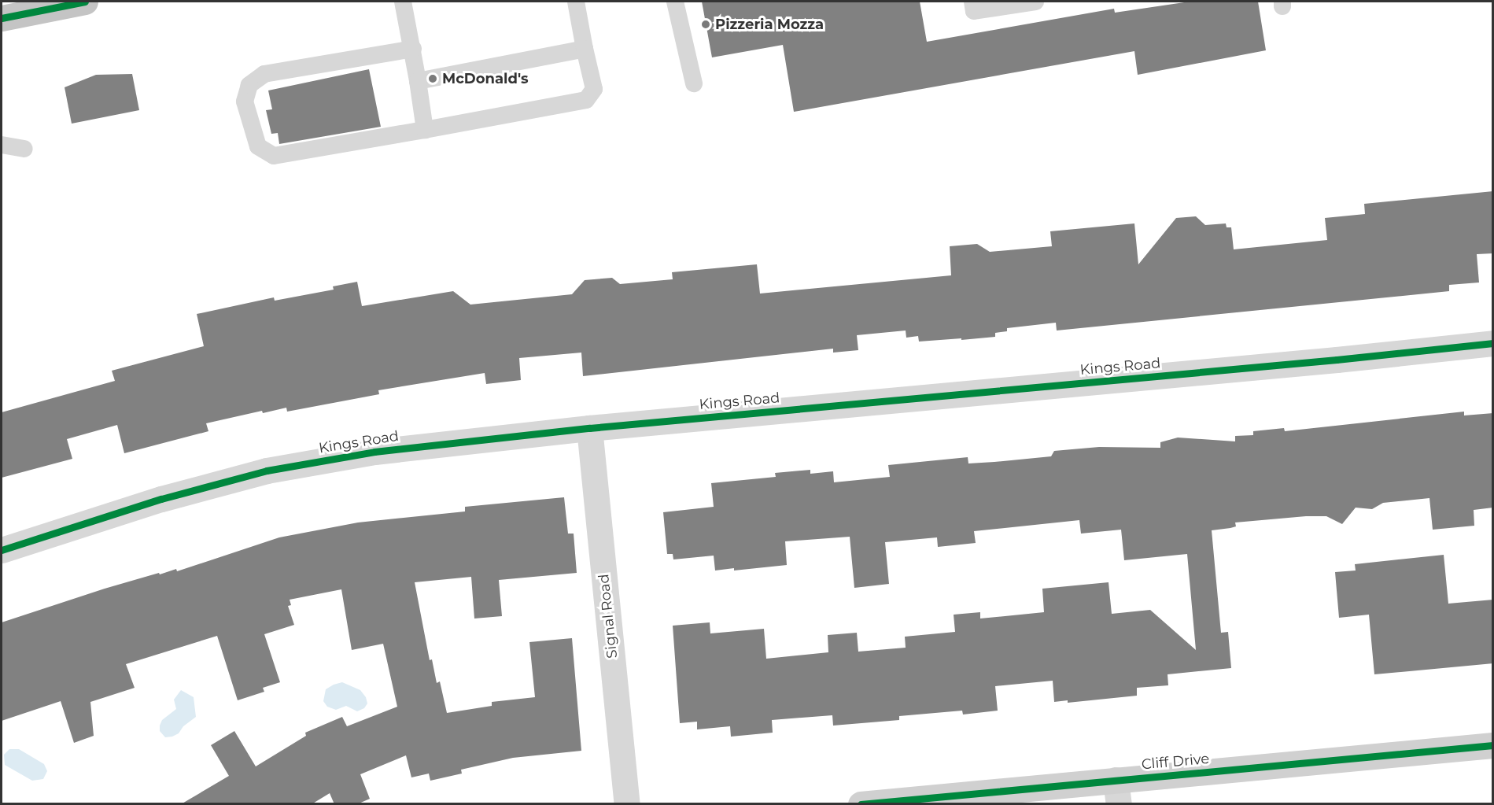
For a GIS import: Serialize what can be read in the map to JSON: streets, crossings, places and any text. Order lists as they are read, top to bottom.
{
  "streets": {
    "street": ["Kings Road", "Signal Road", "Cliff Drive"]
  },
  "crossings": [
    ["Kings Road", "Signal Road"]
  ],
  "places": ["Pizzeria Mozza", "McDonald's"]
}
